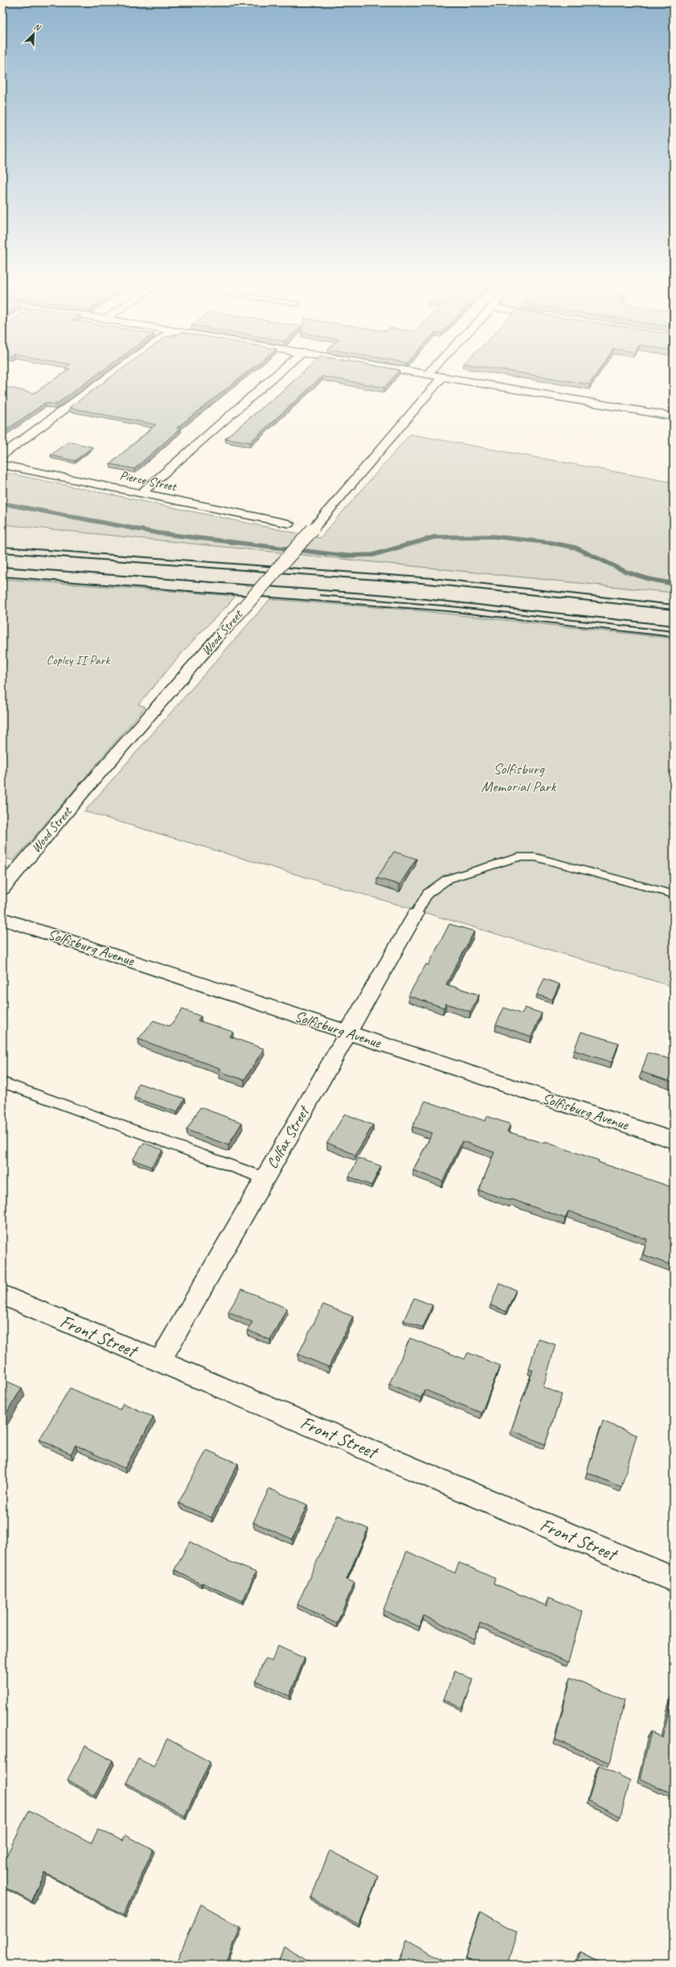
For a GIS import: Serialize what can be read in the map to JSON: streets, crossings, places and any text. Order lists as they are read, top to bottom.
{
  "streets": {
    "street": [
      "Pierce Street",
      "Wood Street",
      "Solfisburg Avenue",
      "Colfax Street",
      "Front Street"
    ]
  },
  "crossings": [
    ["Solfisburg Avenue", "Colfax Street"],
    ["Colfax Street", "Front Street"]
  ],
  "parks": ["Copley II Park", "Solfisburg Memorial Park"],
  "north": "top right"
}
